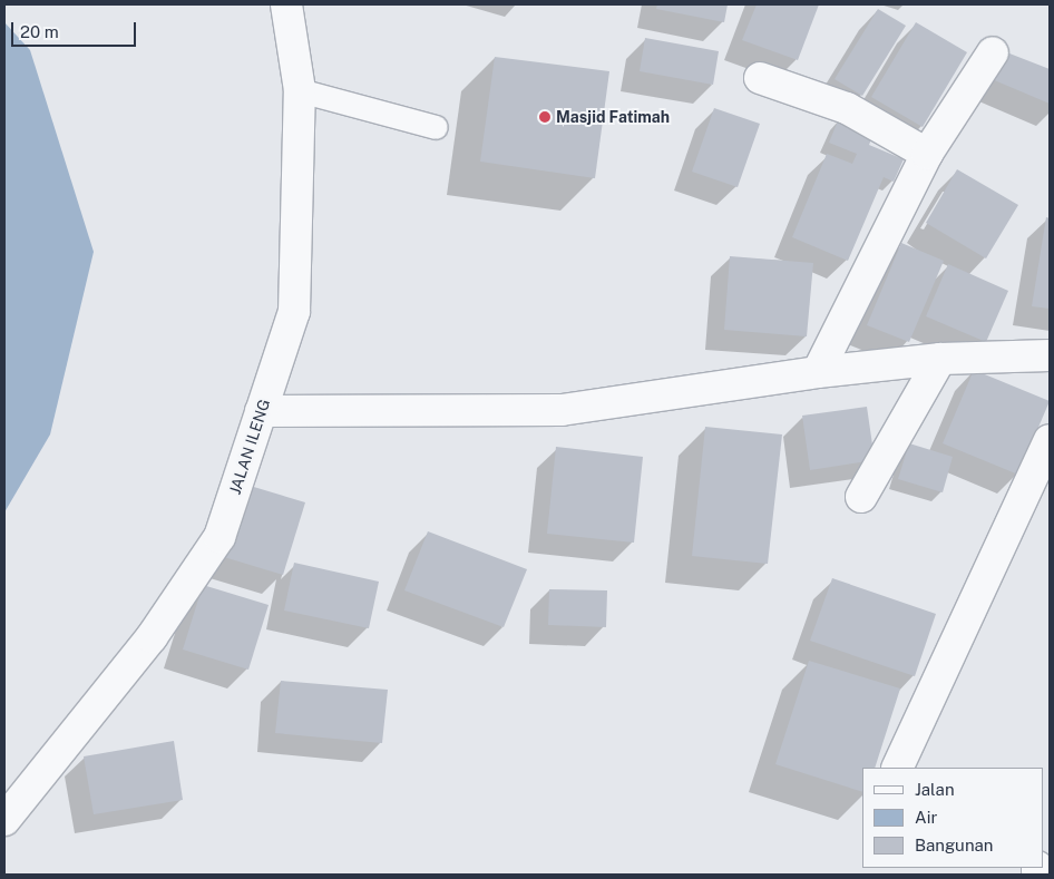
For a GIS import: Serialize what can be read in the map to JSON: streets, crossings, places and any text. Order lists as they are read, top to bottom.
{
  "streets": {
    "street": ["JALAN ILENG"]
  },
  "places": ["Masjid Fatimah"],
  "legend": ["Jalan", "Air", "Bangunan"],
  "scale_bar": "20 m"
}
